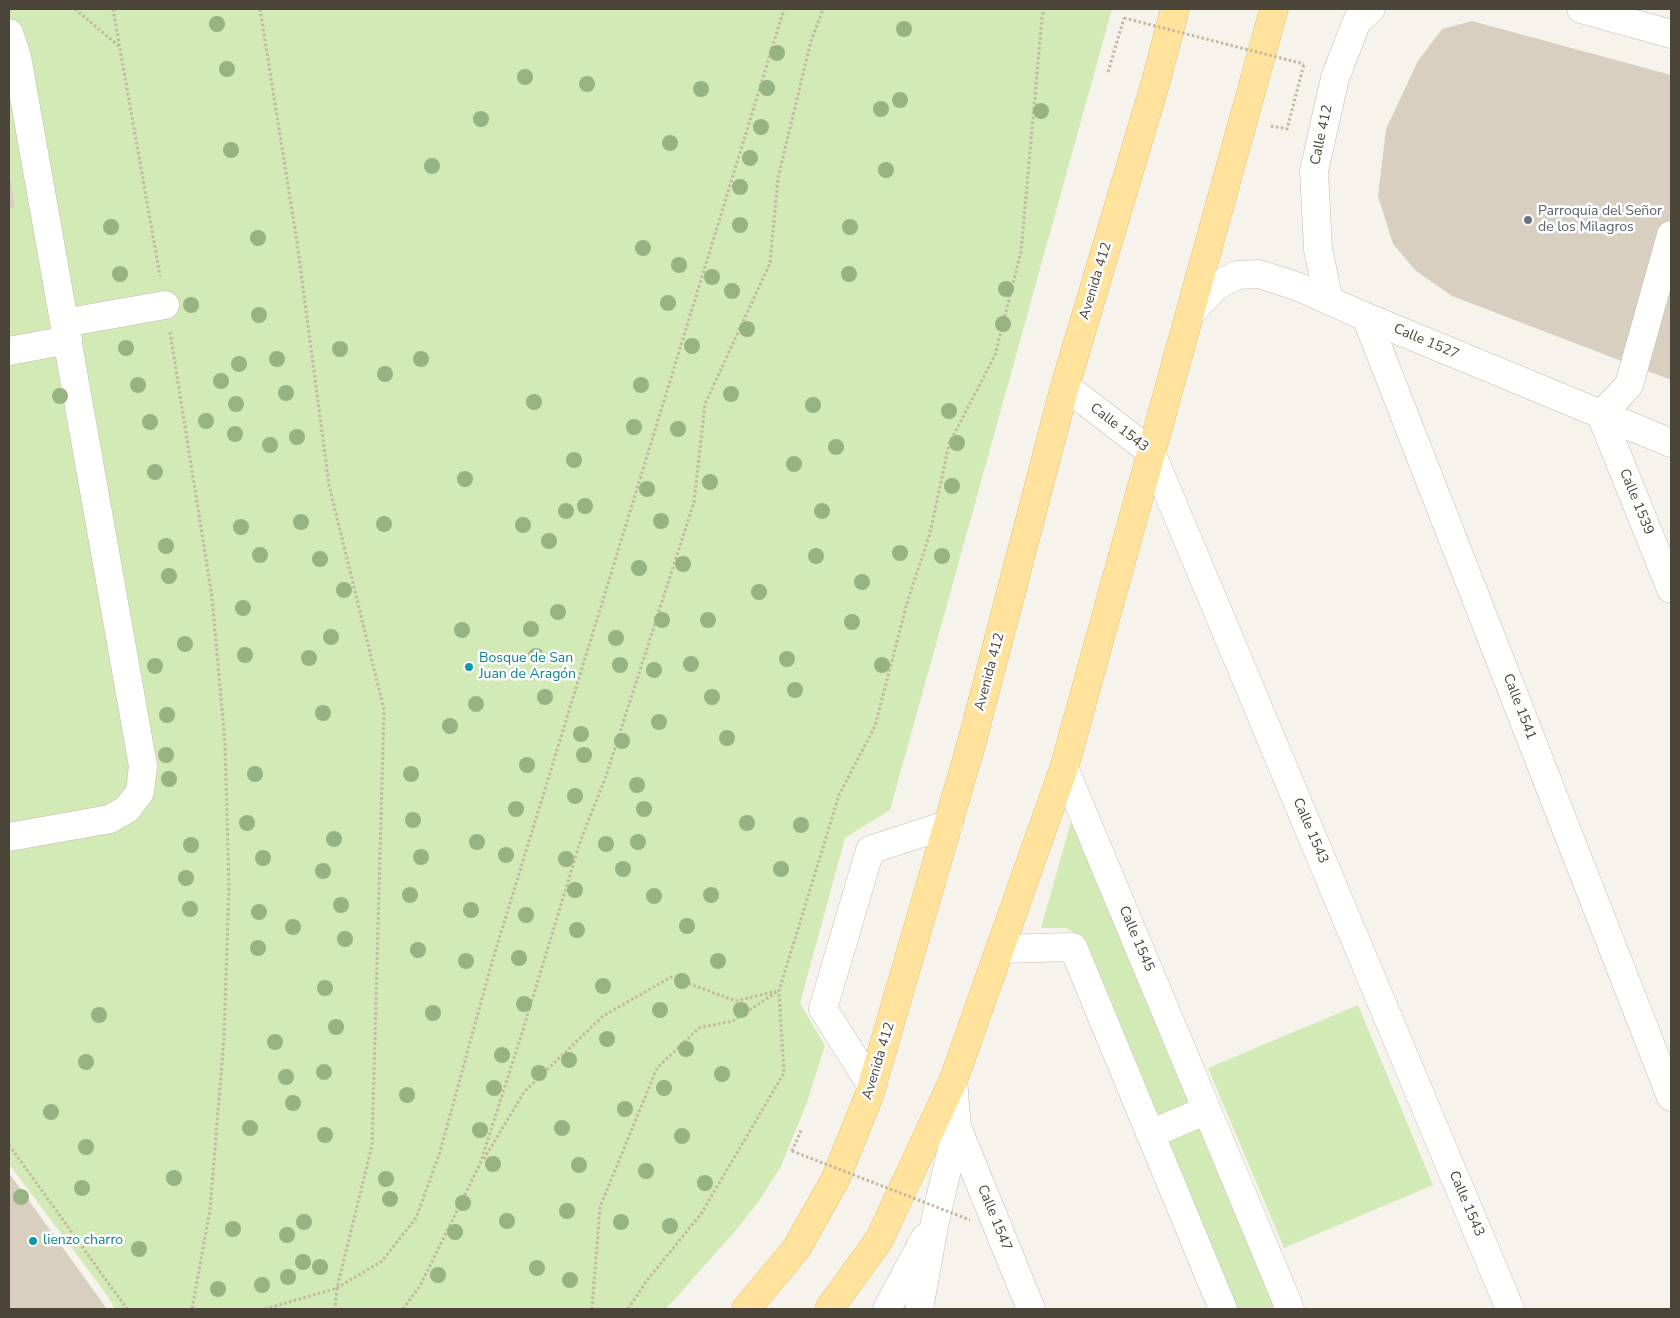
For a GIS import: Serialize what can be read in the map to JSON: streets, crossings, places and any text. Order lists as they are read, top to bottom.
{
  "streets": {
    "main road": ["Avenida 412"],
    "street": [
      "Calle 412",
      "Calle 1527",
      "Calle 1543",
      "Calle 1539",
      "Calle 1541",
      "Calle 1545",
      "Calle 1547"
    ]
  },
  "crossings": [
    ["Calle 412", "Calle 1527"],
    ["Avenida 412", "Calle 1543"],
    ["Calle 1527", "Calle 1539"],
    ["Calle 1527", "Calle 1541"]
  ],
  "places": ["Parroquia del Señor de los Milagros", "Bosque de San Juan de Aragón", "lienzo charro"]
}
